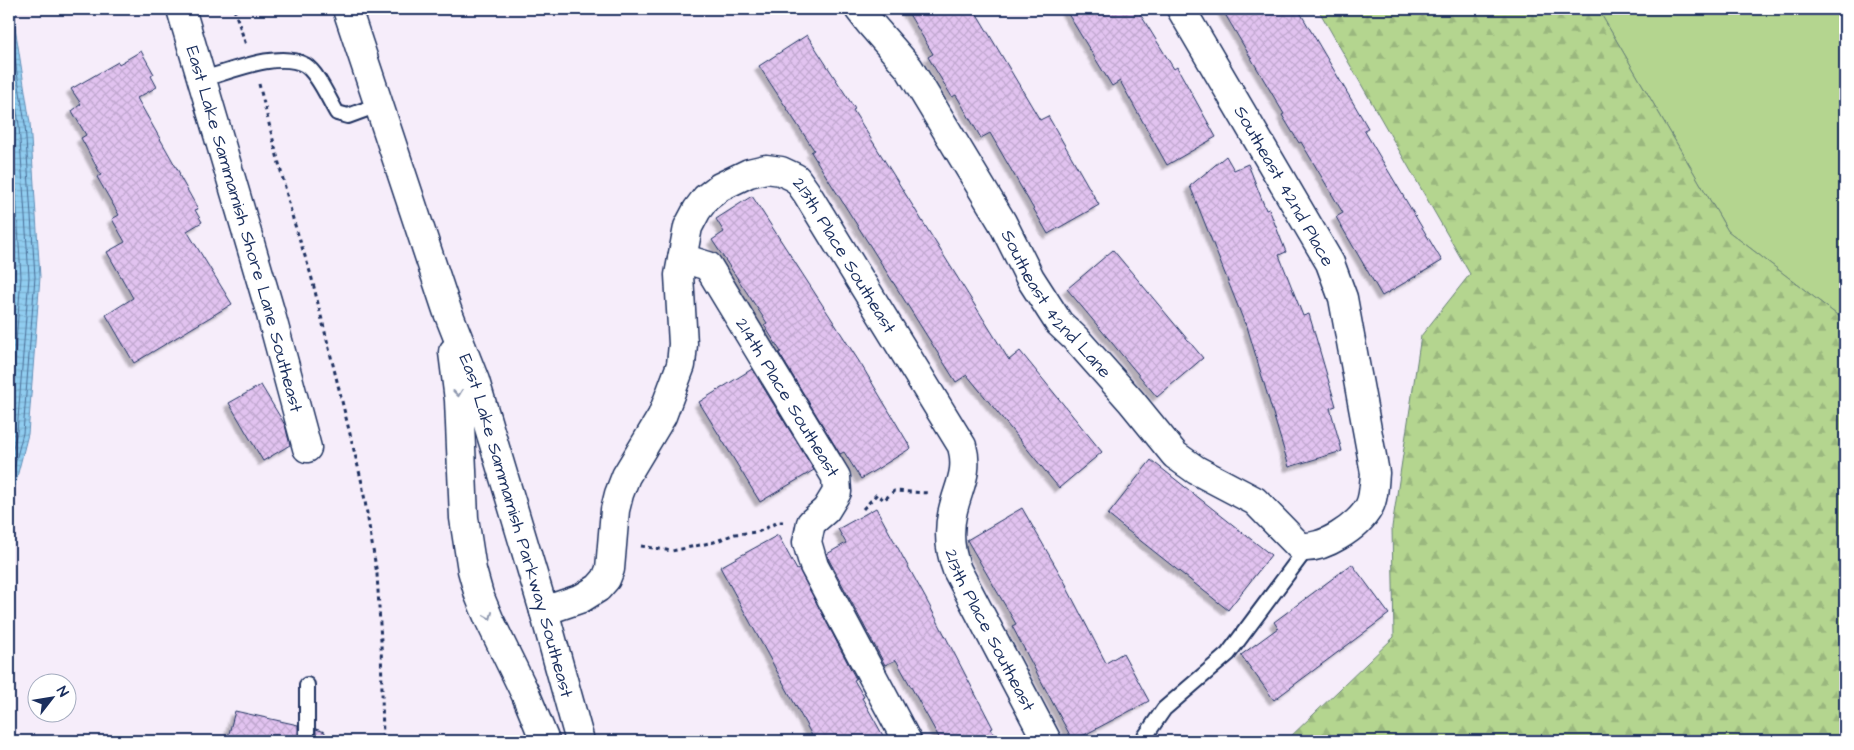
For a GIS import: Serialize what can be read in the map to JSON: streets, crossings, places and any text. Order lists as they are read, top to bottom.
{
  "streets": {
    "street": [
      "Southeast 42nd Place",
      "East Lake Sammamish Shore Lane Southeast",
      "213th Place Southeast",
      "Southeast 42nd Lane",
      "214th Place Southeast",
      "East Lake Sammamish Parkway Southeast"
    ]
  },
  "crossings": [
    ["Southeast 42nd Place", "Southeast 42nd Lane"],
    ["213th Place Southeast", "214th Place Southeast"],
    ["213th Place Southeast", "East Lake Sammamish Parkway Southeast"]
  ],
  "north": "top right"
}
